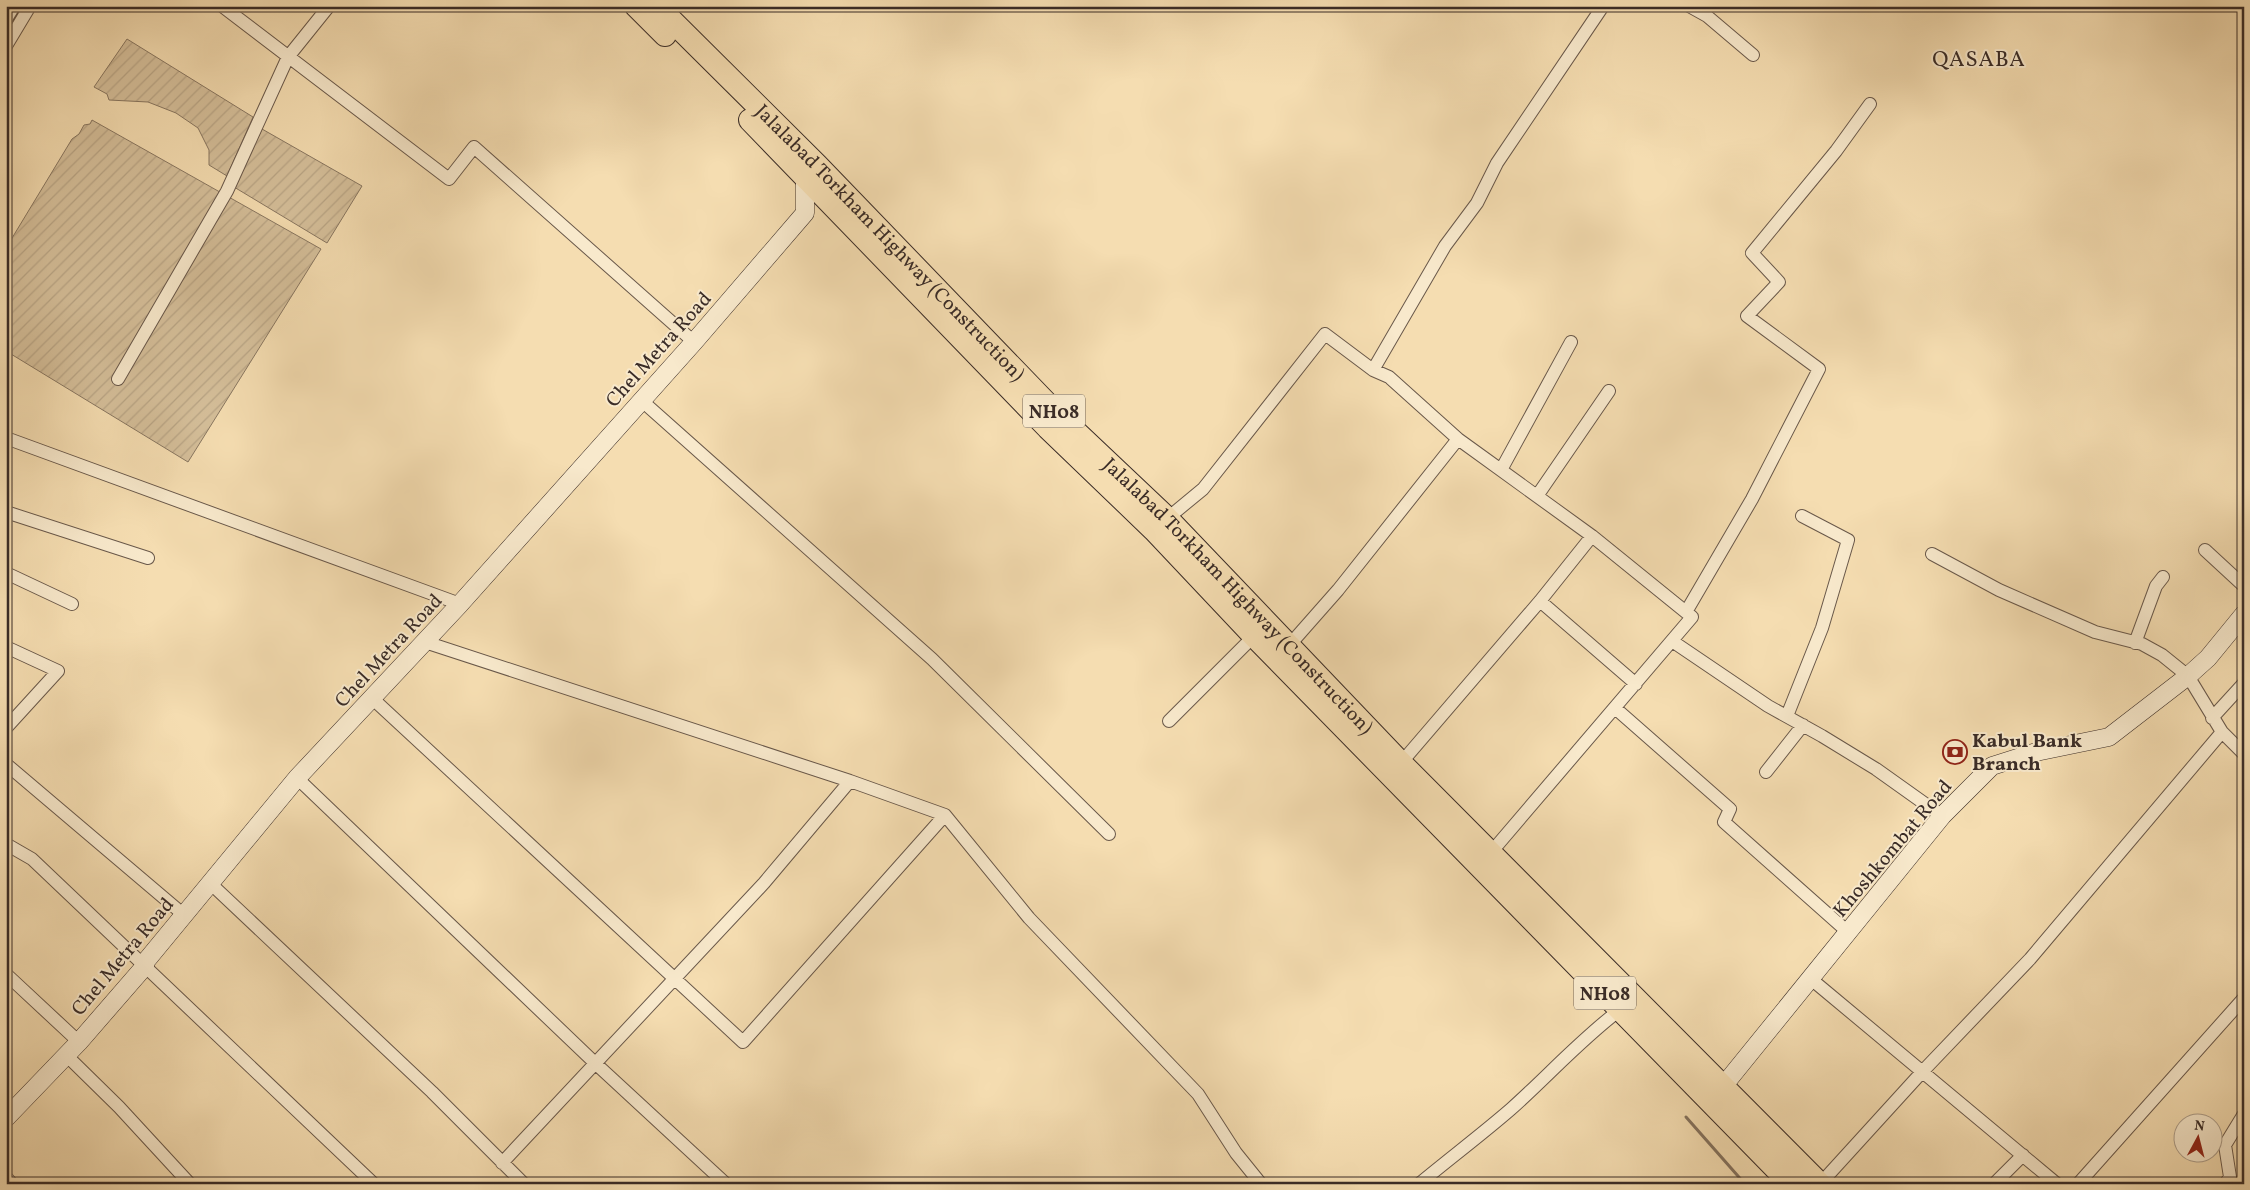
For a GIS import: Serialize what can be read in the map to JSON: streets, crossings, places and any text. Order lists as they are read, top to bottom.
{
  "streets": {
    "highway": ["Jalalabad Torkham Highway (Construction)", "NH08"],
    "street": ["Chel Metra Road", "Khoshkombat Road"]
  },
  "crossings": [
    ["Jalalabad Torkham Highway (Construction)", "NH08"],
    ["Jalalabad Torkham Highway (Construction)", "Khoshkombat Road"],
    ["NH08", "Khoshkombat Road"]
  ],
  "districts": ["QASABA"],
  "places": {
    "bank": ["Kabul Bank Branch"]
  },
  "north": "top"
}
